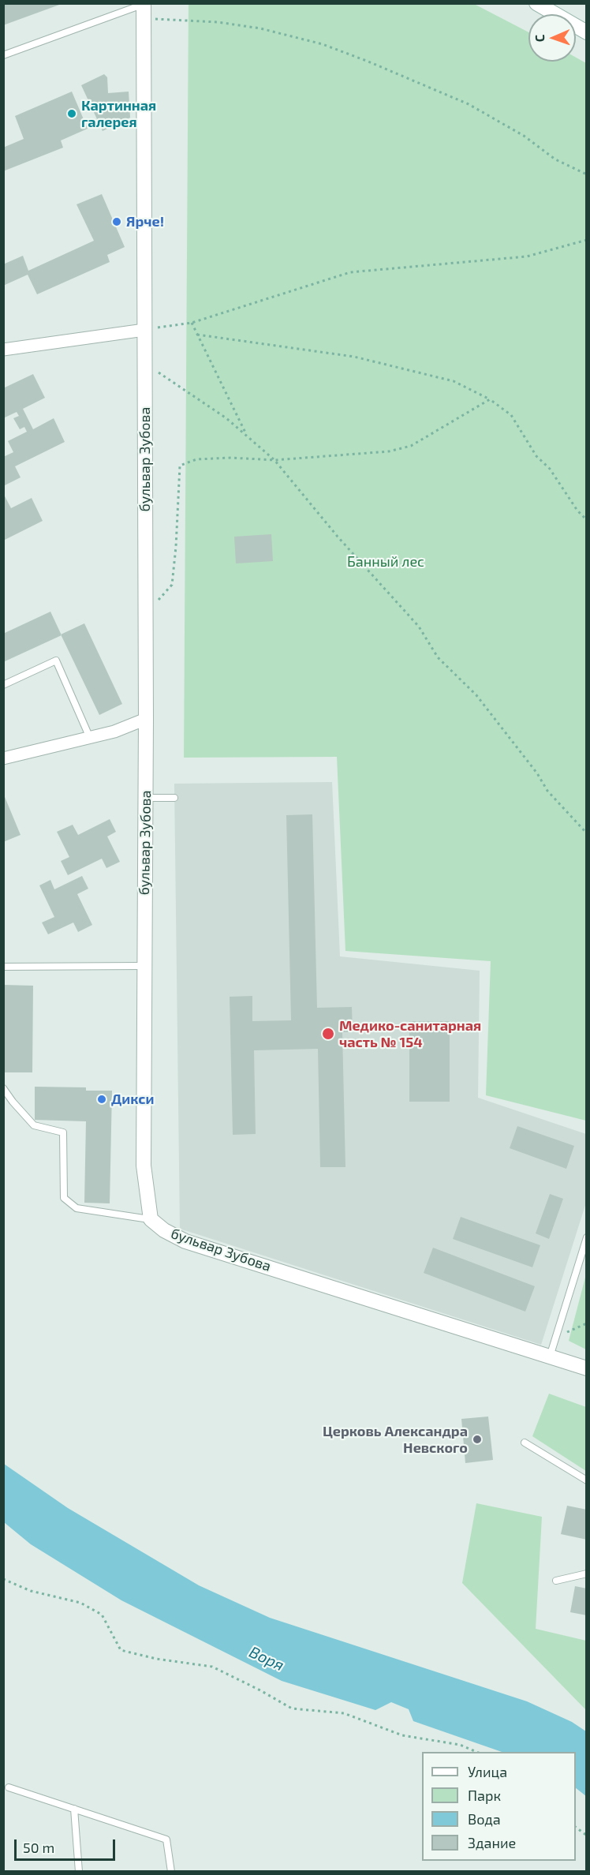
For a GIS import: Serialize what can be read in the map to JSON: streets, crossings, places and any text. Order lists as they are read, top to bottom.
{
  "streets": {
    "street": ["бульвар Зубова"]
  },
  "water": ["Воря"],
  "parks": ["Банный лес"],
  "places": [
    "Картинная галерея",
    "Ярче!",
    "Медико-санитарная часть № 154",
    "Дикси",
    "Церковь Александра Невского"
  ],
  "legend": [
    "Улица",
    "Парк",
    "Вода",
    "Здание"
  ],
  "scale_bar": "50 m",
  "north": "left"
}
